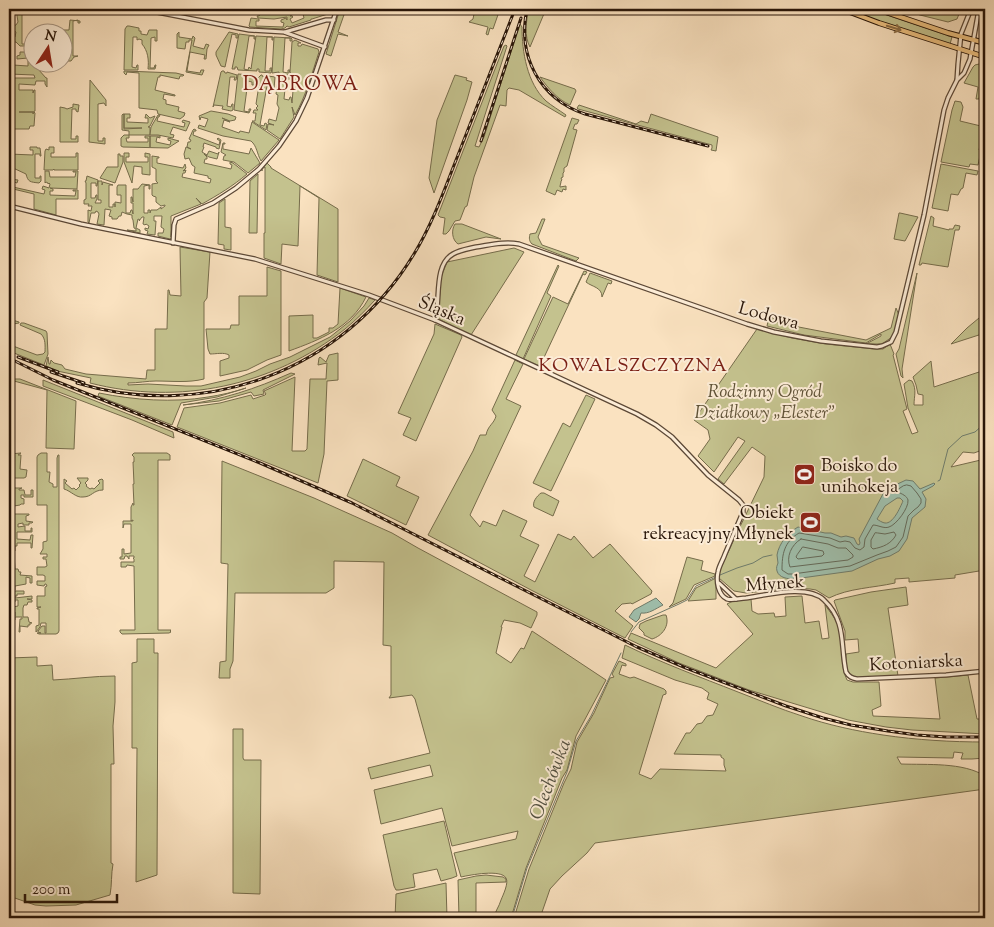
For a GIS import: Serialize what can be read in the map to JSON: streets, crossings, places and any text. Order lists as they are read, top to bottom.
{
  "streets": {
    "street": [
      "Śląska",
      "Lodowa",
      "Młynek",
      "Kotoniarska"
    ]
  },
  "crossings": [
    ["Śląska", "Lodowa"],
    ["Śląska", "Młynek"],
    ["Młynek", "Kotoniarska"]
  ],
  "districts": ["DĄBROWA", "KOWALSZCZYZNA"],
  "water": ["Olechówka"],
  "parks": ["Rodzinny Ogród Działkowy „Elester”"],
  "places": {
    "sports": ["Boisko do unihokeja", "Obiekt rekreacyjny Młynek"]
  },
  "scale_bar": "200 m",
  "north": "top"
}
